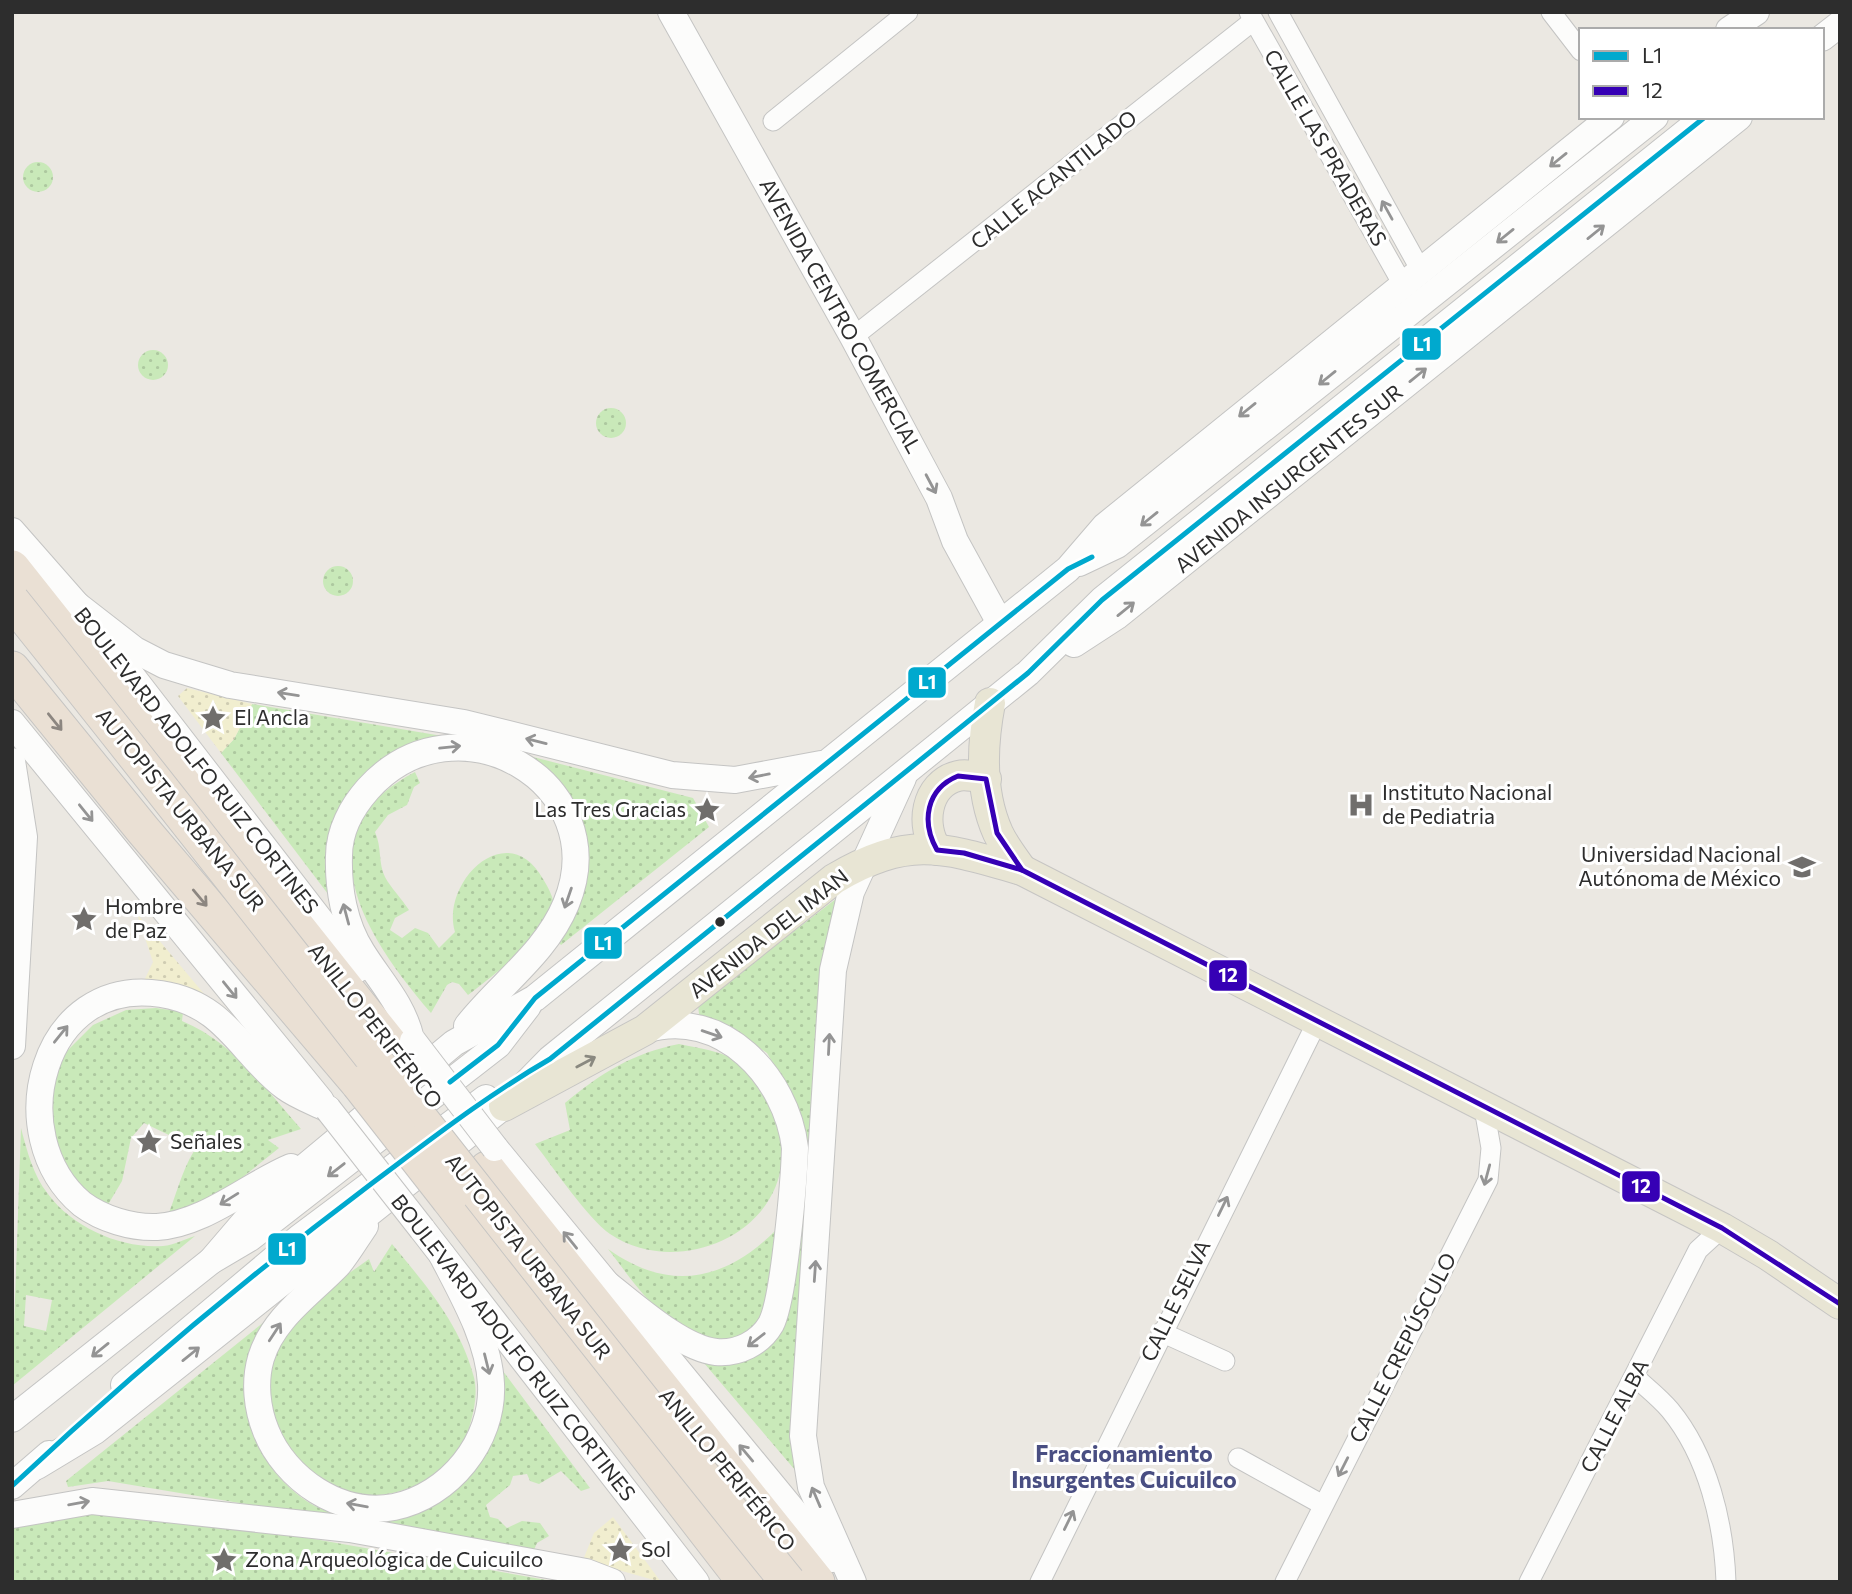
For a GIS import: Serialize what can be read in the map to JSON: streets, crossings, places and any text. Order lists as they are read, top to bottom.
{
  "streets": {
    "highway": ["AUTOPISTA URBANA SUR", "ANILLO PERIFÉRICO"],
    "main road": [
      "AVENIDA CENTRO COMERCIAL",
      "AVENIDA INSURGENTES SUR",
      "BOULEVARD ADOLFO RUIZ CORTINES",
      "AVENIDA DEL IMAN"
    ],
    "street": [
      "CALLE LAS PRADERAS",
      "CALLE ACANTILADO",
      "CALLE SELVA",
      "CALLE CREPÚSCULO",
      "CALLE ALBA"
    ]
  },
  "crossings": [
    ["CALLE LAS PRADERAS", "CALLE ACANTILADO"],
    ["CALLE ACANTILADO", "AVENIDA CENTRO COMERCIAL"],
    ["AVENIDA INSURGENTES SUR", "AVENIDA DEL IMAN"],
    ["BOULEVARD ADOLFO RUIZ CORTINES", "ANILLO PERIFÉRICO"],
    ["AVENIDA DEL IMAN", "CALLE SELVA"],
    ["AVENIDA DEL IMAN", "CALLE CREPÚSCULO"],
    ["AVENIDA DEL IMAN", "CALLE ALBA"]
  ],
  "one_way": ["AVENIDA CENTRO COMERCIAL", "CALLE SELVA", "CALLE CREPÚSCULO"],
  "districts": ["Fraccionamiento Insurgentes Cuicuilco"],
  "places": {
    "place": [
      "El Ancla",
      "Las Tres Gracias",
      "Hombre de Paz",
      "Señales",
      "Sol",
      "Zona Arqueológica de Cuicuilco"
    ],
    "hospital": ["Instituto Nacional de Pediatria"],
    "school or university": ["Universidad Nacional Autónoma de México"]
  },
  "lines": ["transit line L1", "transit line 12"],
  "legend": ["L1", "12"]
}
